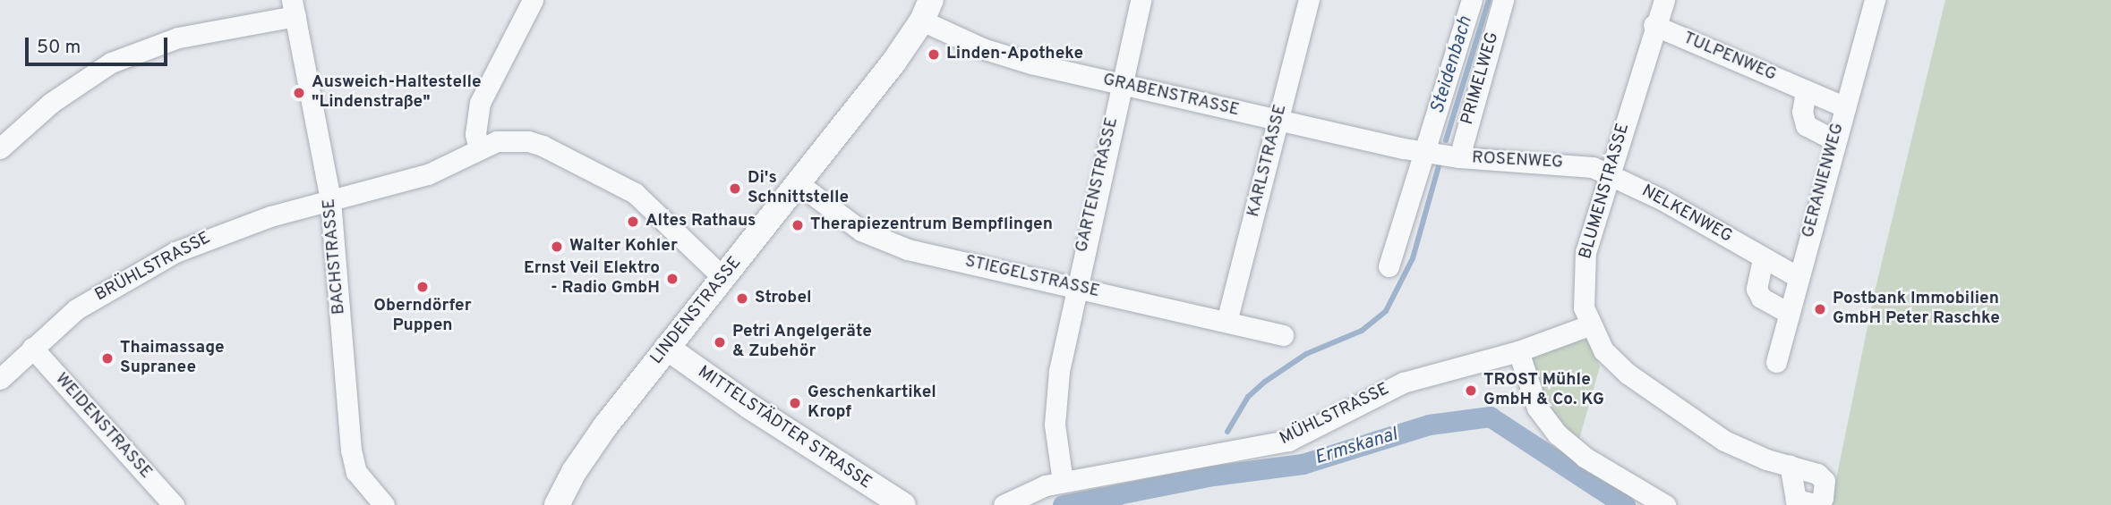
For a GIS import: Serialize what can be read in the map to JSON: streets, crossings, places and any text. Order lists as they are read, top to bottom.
{
  "streets": {
    "street": [
      "TULPENWEG",
      "PRIMELWEG",
      "GRABENSTRASSE",
      "KARLSTRASSE",
      "ROSENWEG",
      "GERANIENWEG",
      "GARTENSTRASSE",
      "BLUMENSTRASSE",
      "NELKENWEG",
      "BACHSTRASSE",
      "BRÜHLSTRASSE",
      "STIEGELSTRASSE",
      "LINDENSTRASSE",
      "MÜHLSTRASSE",
      "WEIDENSTRASSE",
      "MITTELSTÄDTER STRASSE"
    ]
  },
  "crossings": [
    ["TULPENWEG", "GERANIENWEG"],
    ["TULPENWEG", "BLUMENSTRASSE"],
    ["PRIMELWEG", "ROSENWEG"],
    ["GRABENSTRASSE", "KARLSTRASSE"],
    ["GRABENSTRASSE", "ROSENWEG"],
    ["GRABENSTRASSE", "GARTENSTRASSE"],
    ["GRABENSTRASSE", "LINDENSTRASSE"],
    ["KARLSTRASSE", "STIEGELSTRASSE"],
    ["ROSENWEG", "BLUMENSTRASSE"],
    ["ROSENWEG", "NELKENWEG"],
    ["GERANIENWEG", "NELKENWEG"],
    ["GARTENSTRASSE", "STIEGELSTRASSE"],
    ["GARTENSTRASSE", "MÜHLSTRASSE"],
    ["BLUMENSTRASSE", "NELKENWEG"],
    ["BLUMENSTRASSE", "MÜHLSTRASSE"],
    ["BACHSTRASSE", "BRÜHLSTRASSE"],
    ["BRÜHLSTRASSE", "LINDENSTRASSE"],
    ["BRÜHLSTRASSE", "WEIDENSTRASSE"],
    ["STIEGELSTRASSE", "LINDENSTRASSE"],
    ["LINDENSTRASSE", "MITTELSTÄDTER STRASSE"]
  ],
  "water": ["Steidenbach", "Ermskanal"],
  "places": [
    "Linden-Apotheke",
    "Ausweich-Haltestelle \"Lindenstraße\"",
    "Di's Schnittstelle",
    "Altes Rathaus",
    "Therapiezentrum Bempflingen",
    "Walter Kohler",
    "Ernst Veil Elektro - Radio GmbH",
    "Oberndörfer Puppen",
    "Strobel",
    "Postbank Immobilien GmbH Peter Raschke",
    "Petri Angelgeräte & Zubehör",
    "Thaimassage Supranee",
    "TROST Mühle GmbH & Co. KG",
    "Geschenkartikel Kropf"
  ],
  "scale_bar": "50 m"
}
